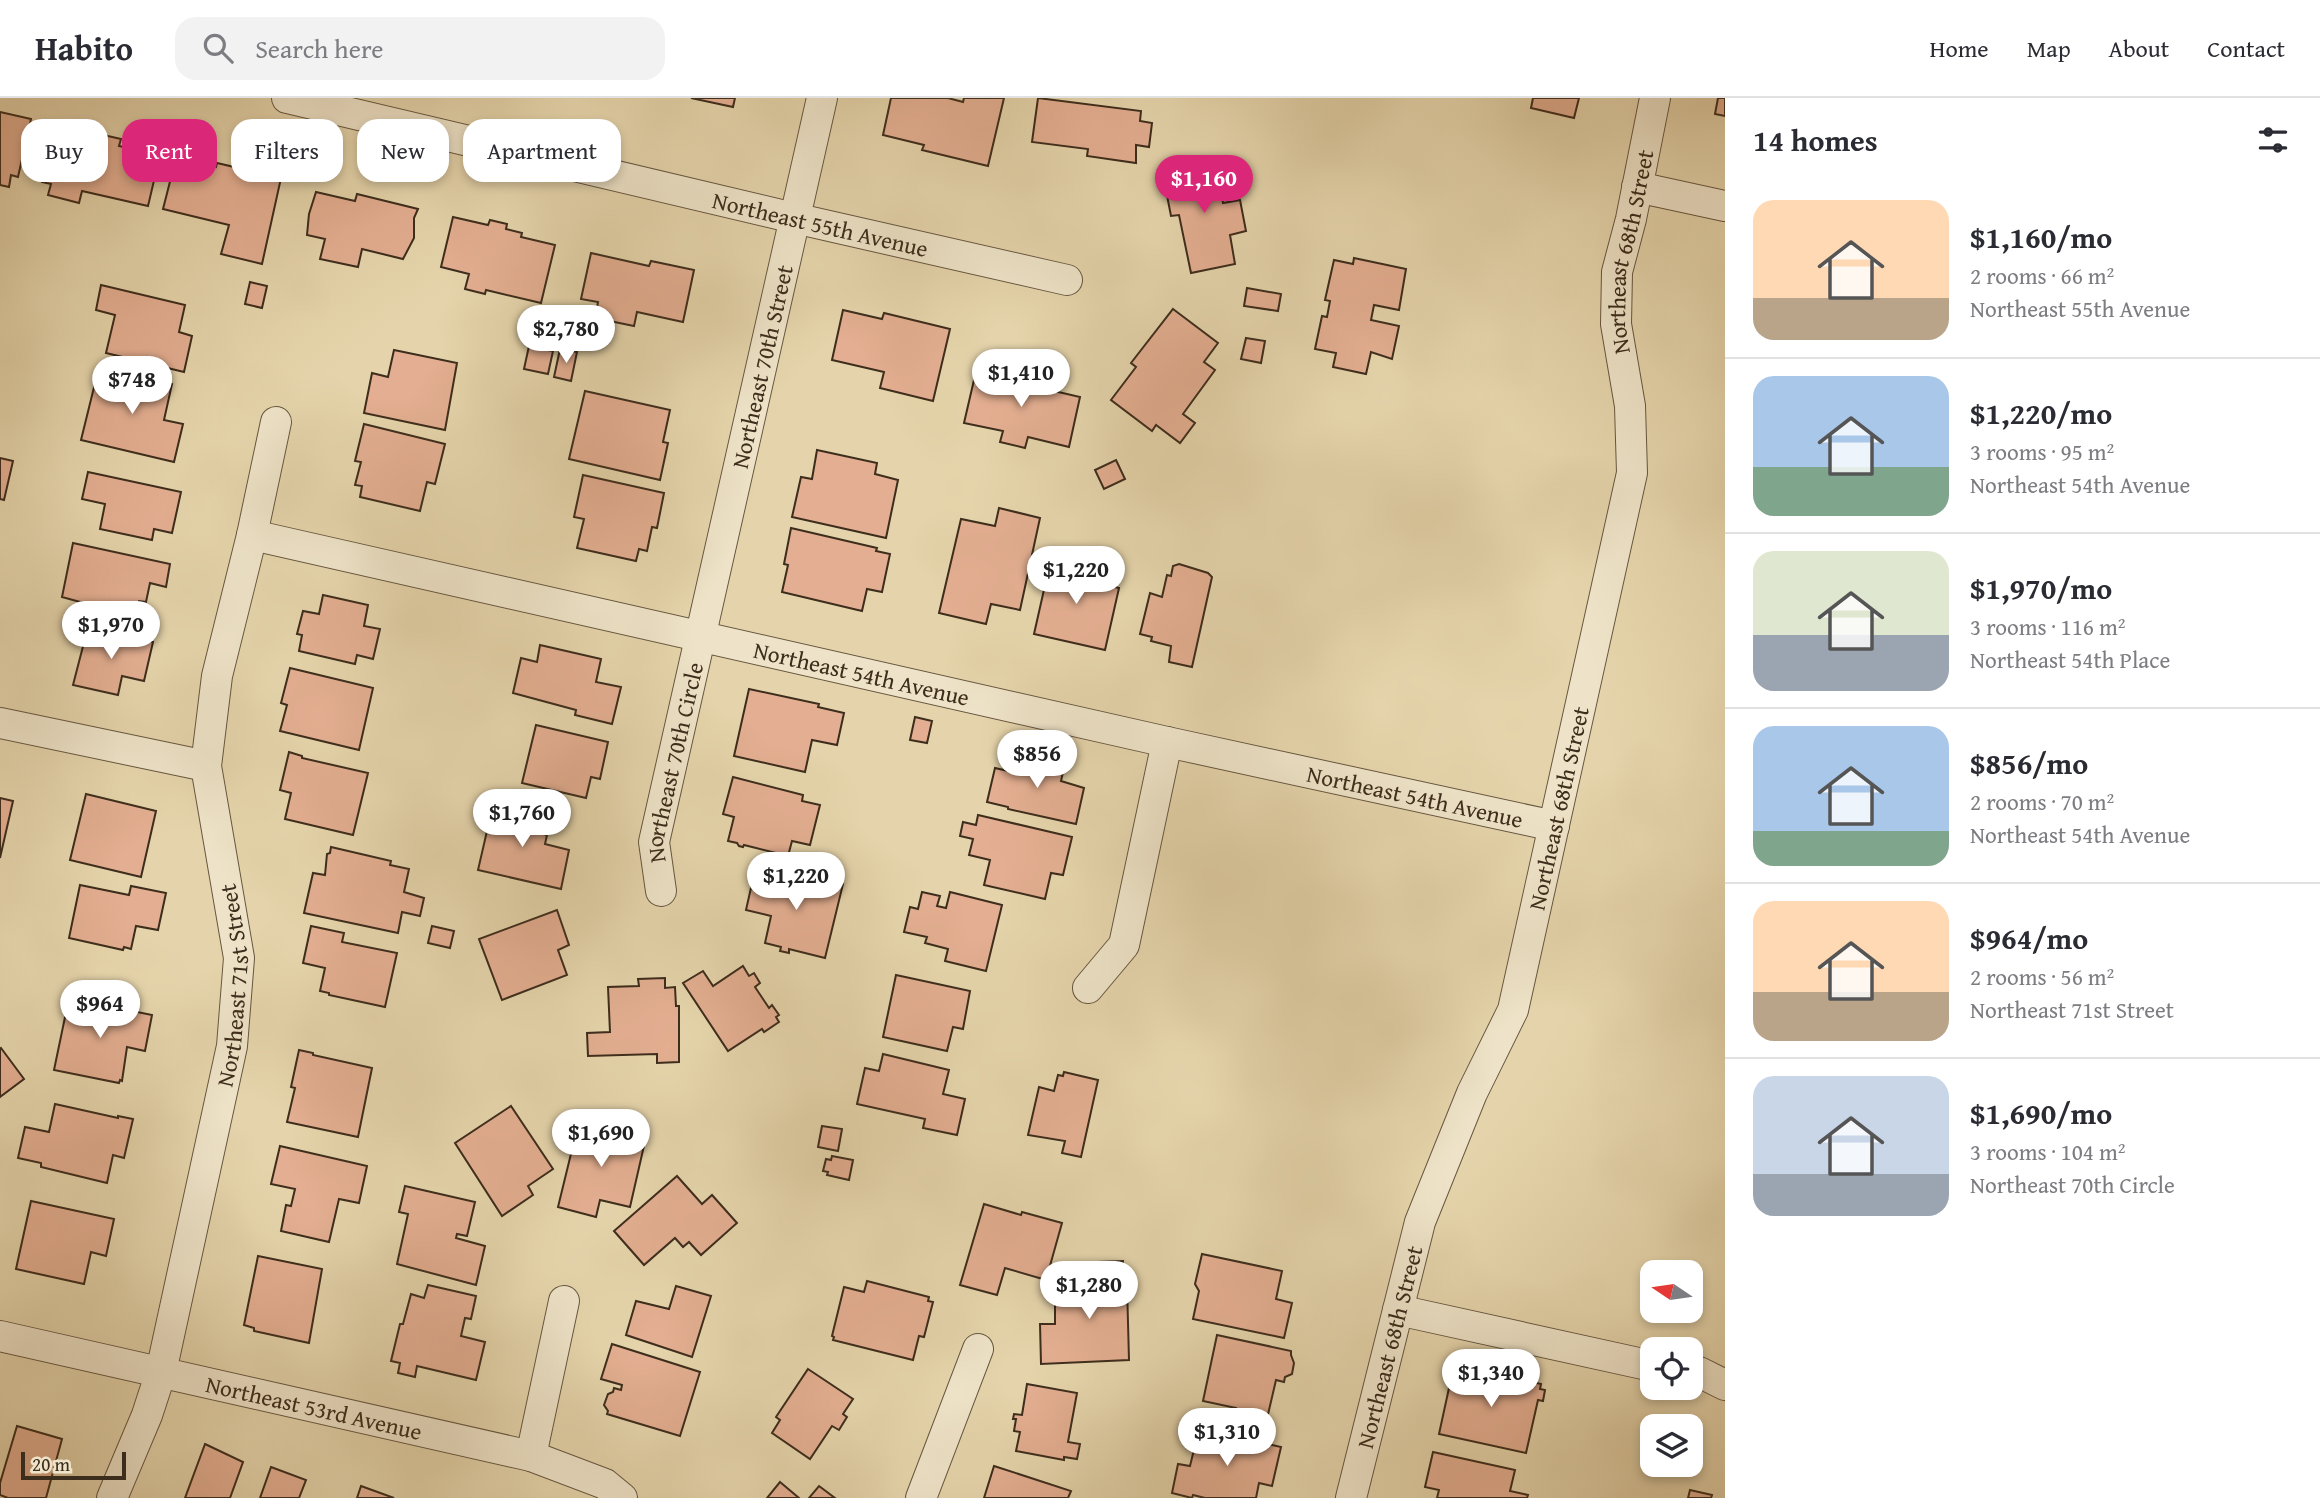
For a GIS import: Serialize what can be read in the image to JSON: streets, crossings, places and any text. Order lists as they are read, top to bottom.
{
  "streets": {
    "street": [
      "Northeast 55th Avenue",
      "Northeast 68th Street",
      "Northeast 70th Street",
      "Northeast 54th Avenue",
      "Northeast 70th Circle",
      "Northeast 71st Street",
      "Northeast 53rd Avenue"
    ]
  },
  "crossings": [
    ["Northeast 55th Avenue", "Northeast 70th Street"],
    ["Northeast 68th Street", "Northeast 54th Avenue"],
    ["Northeast 70th Street", "Northeast 54th Avenue"],
    ["Northeast 70th Street", "Northeast 70th Circle"],
    ["Northeast 54th Avenue", "Northeast 70th Circle"],
    ["Northeast 54th Avenue", "Northeast 71st Street"],
    ["Northeast 71st Street", "Northeast 53rd Avenue"]
  ],
  "scale_bar": "20 m",
  "north": "left",
  "page": {
    "header": "Habito",
    "search": "Search here",
    "nav": [
      "Home",
      "Map",
      "About",
      "Contact"
    ],
    "heading": "14 homes",
    "chip": [
      "Buy",
      "Rent",
      "Filters",
      "New",
      "Apartment"
    ],
    "price": [
      "$1,160",
      "$2,780",
      "$1,410",
      "$748",
      "$1,220",
      "$1,970",
      "$856",
      "$1,760",
      "$1,220",
      "$964",
      "$1,690",
      "$1,280",
      "$1,340",
      "$1,310"
    ],
    "list": [
      {
        "name": "$1,160/mo",
        "note": "2 rooms · 66 m² · Northeast 55th Avenue"
      },
      {
        "name": "$1,220/mo",
        "note": "3 rooms · 95 m² · Northeast 54th Avenue"
      },
      {
        "name": "$1,970/mo",
        "note": "3 rooms · 116 m² · Northeast 54th Place"
      },
      {
        "name": "$856/mo",
        "note": "2 rooms · 70 m² · Northeast 54th Avenue"
      },
      {
        "name": "$964/mo",
        "note": "2 rooms · 56 m² · Northeast 71st Street"
      },
      {
        "name": "$1,690/mo",
        "note": "3 rooms · 104 m² · Northeast 70th Circle"
      }
    ],
    "scale": "20 m"
  }
}
